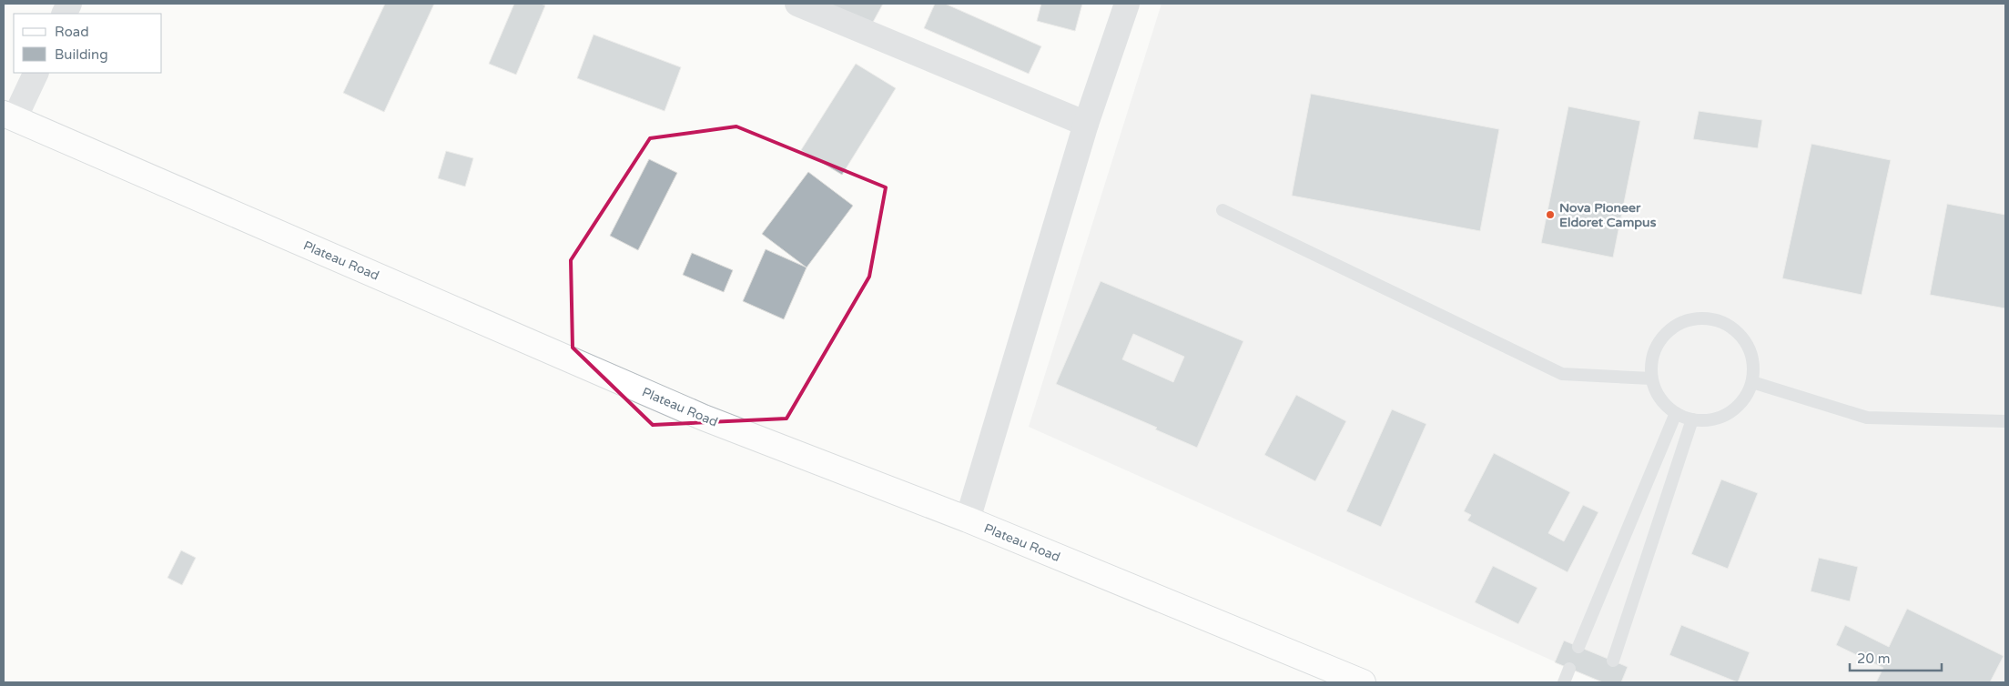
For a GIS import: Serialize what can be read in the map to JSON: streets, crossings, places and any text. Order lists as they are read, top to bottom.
{
  "streets": {
    "street": ["Plateau Road"]
  },
  "places": ["Nova Pioneer Eldoret Campus"],
  "legend": ["Road", "Building"],
  "scale_bar": "20 m"
}
